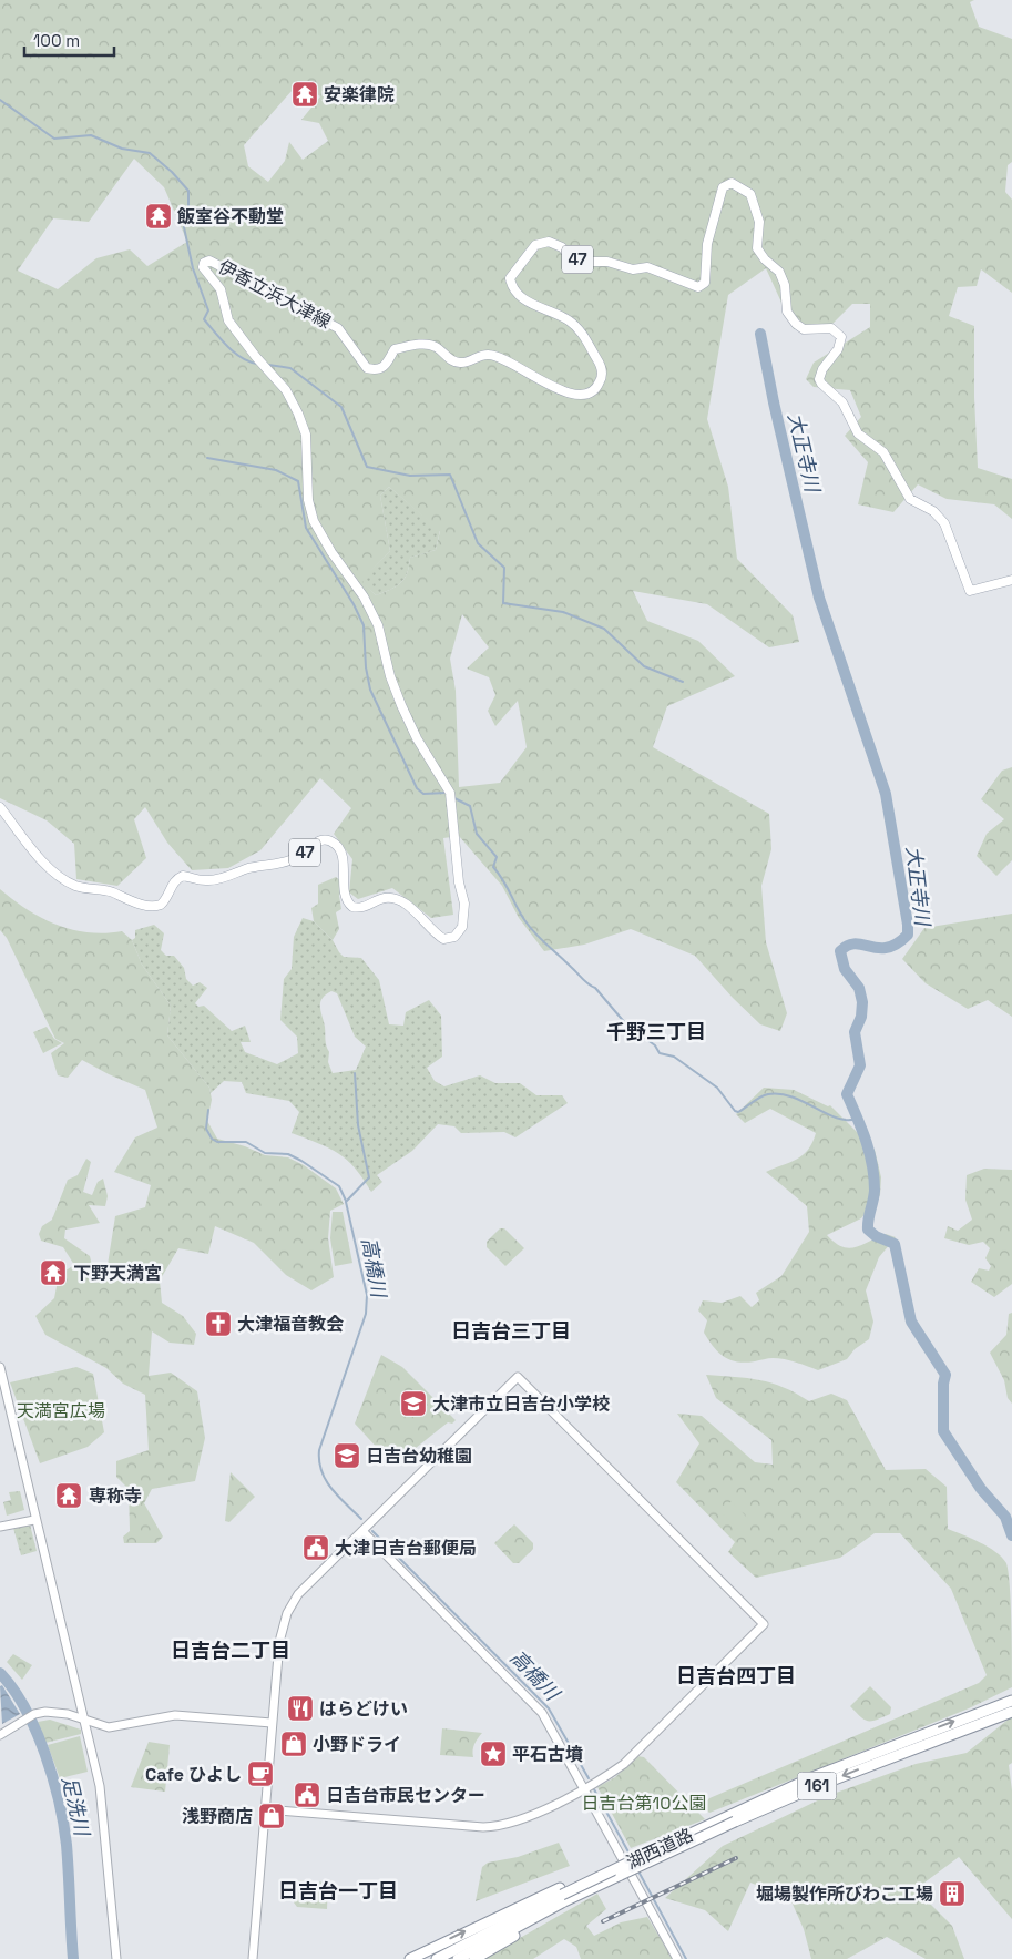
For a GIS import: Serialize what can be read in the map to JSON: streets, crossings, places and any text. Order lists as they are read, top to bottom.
{
  "streets": {
    "highway": ["161", "湖西道路"],
    "main road": ["47", "伊香立浜大津線"]
  },
  "districts": [
    "千野三丁目",
    "日吉台三丁目",
    "日吉台二丁目",
    "日吉台四丁目",
    "日吉台一丁目"
  ],
  "water": ["大正寺川", "高橋川", "足洗川"],
  "parks": ["天満宮広場", "日吉台第10公園"],
  "places": {
    "temple": [
      "安楽律院",
      "飯室谷不動堂",
      "下野天満宮",
      "専称寺"
    ],
    "church": ["大津福音教会"],
    "school or university": ["大津市立日吉台小学校", "日吉台幼稚園"],
    "public building": ["大津日吉台郵便局", "日吉台市民センター"],
    "restaurant": ["はらどけい"],
    "shop": ["小野ドライ", "浅野商店"],
    "place": ["平石古墳"],
    "cafe": ["Cafe ひよし"],
    "building": ["堀場製作所びわこ工場"]
  },
  "scale_bar": "100 m"
}
